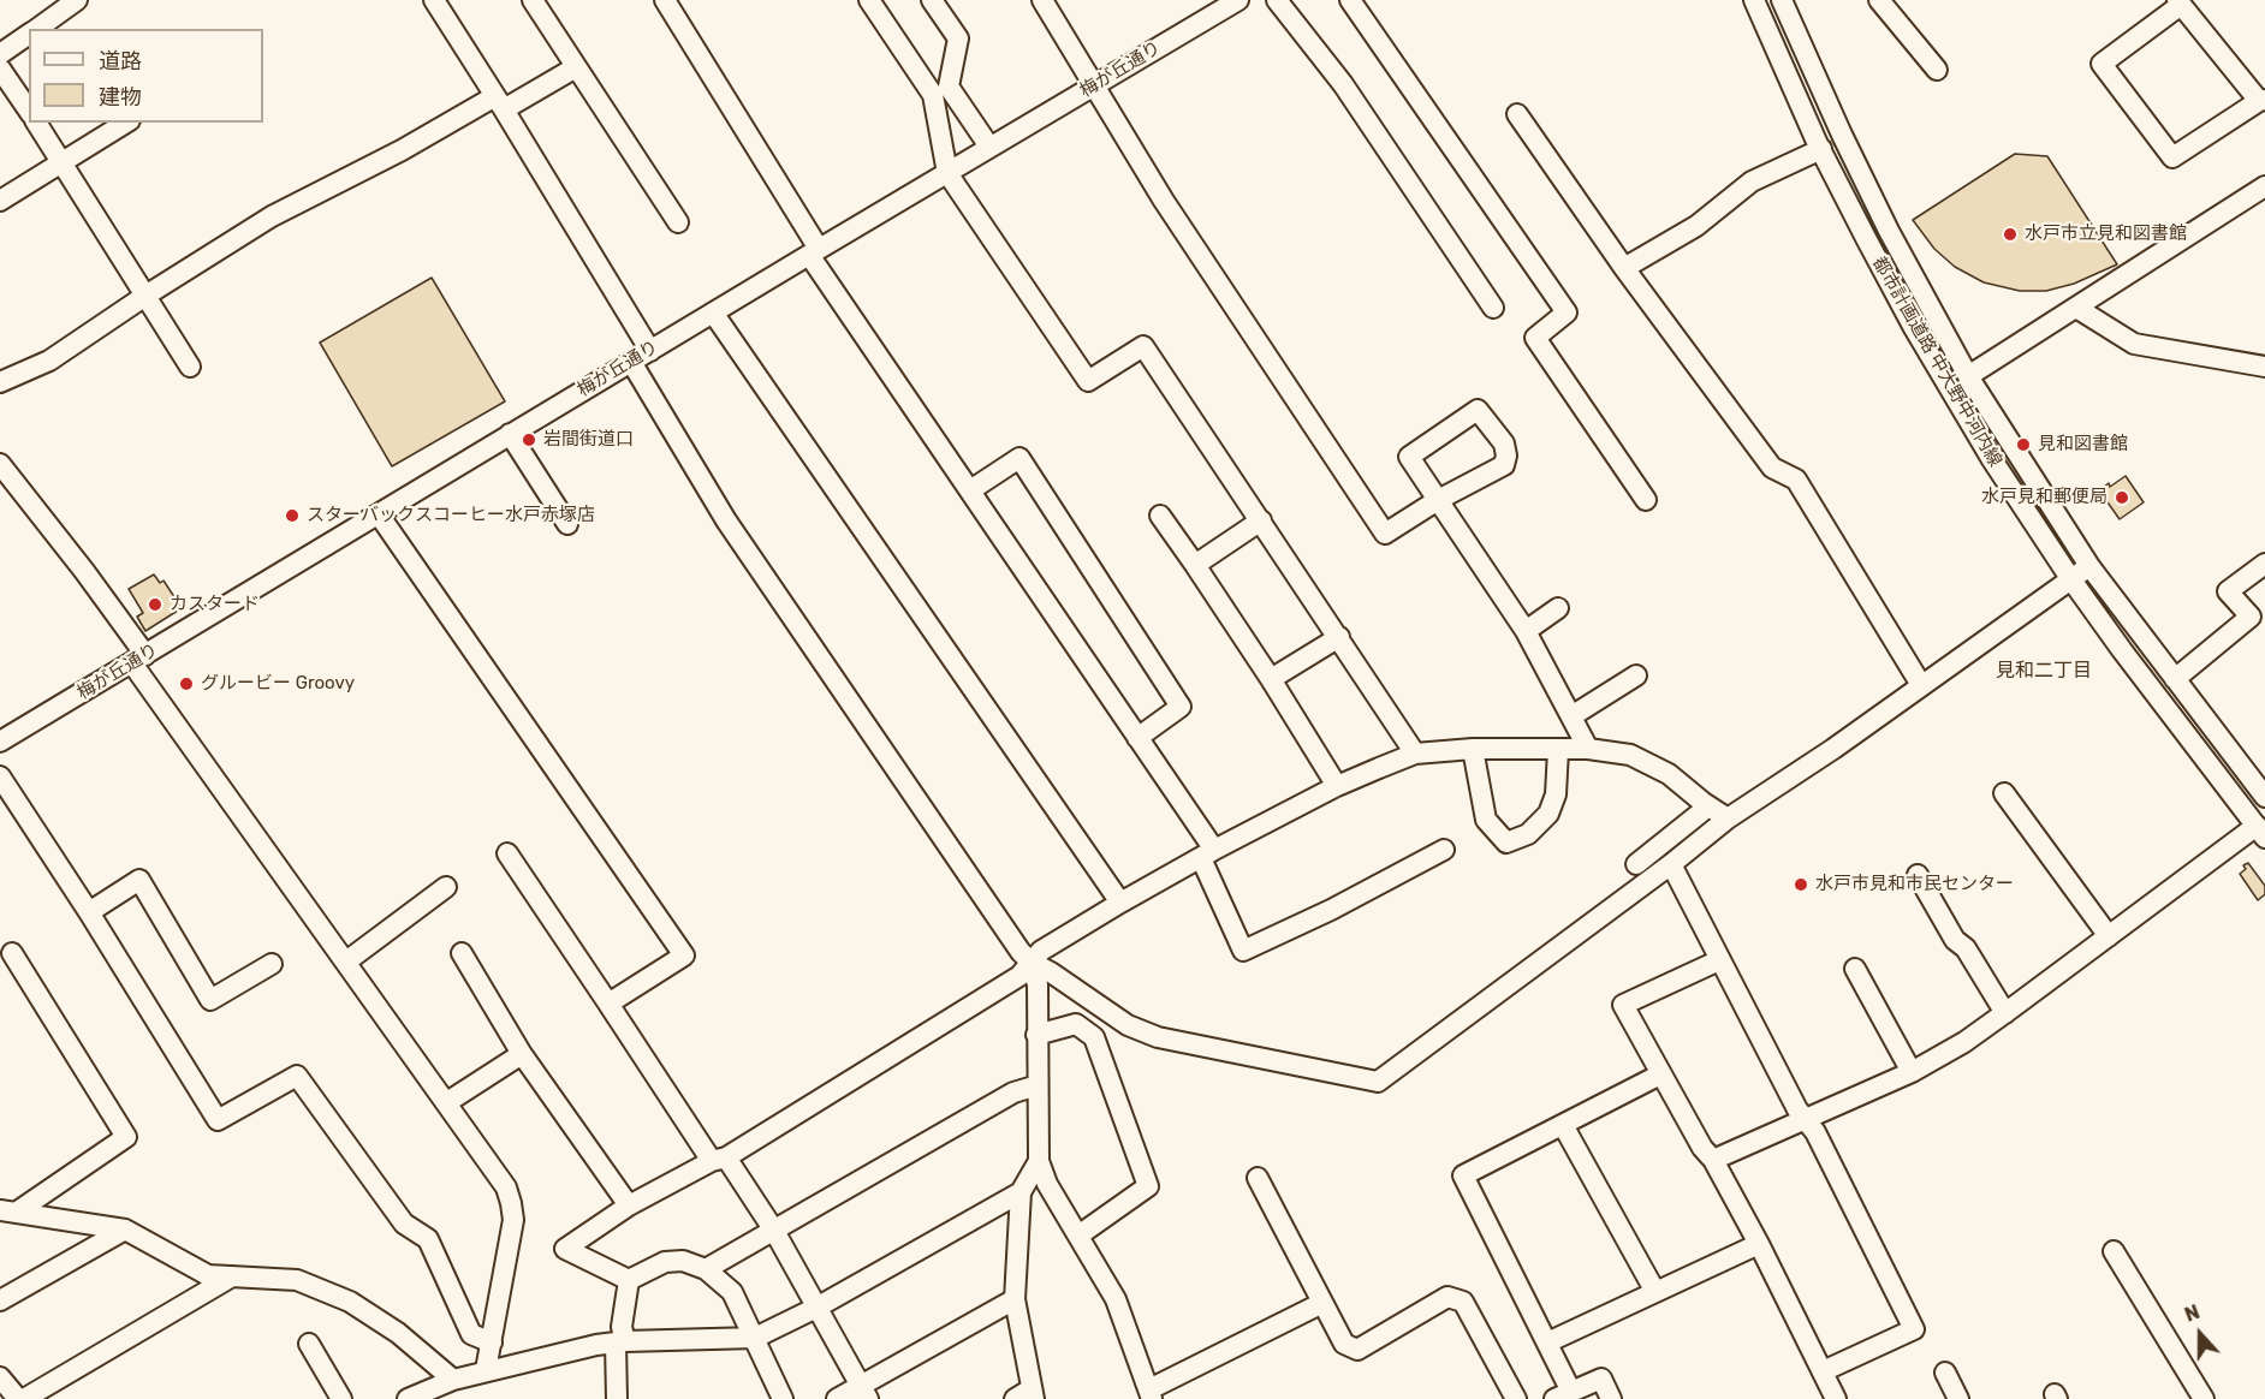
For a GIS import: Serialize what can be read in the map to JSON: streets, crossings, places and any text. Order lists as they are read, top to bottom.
{
  "streets": {
    "street": ["梅が丘通り", "都市計画道路 中大野中河内線"]
  },
  "districts": ["見和二丁目"],
  "places": [
    "水戸市立見和図書館",
    "岩間街道口",
    "見和図書館",
    "水戸見和郵便局",
    "スターバックスコーヒー水戸赤塚店",
    "カスタード",
    "グルービー Groovy",
    "水戸市見和市民センター"
  ],
  "legend": ["道路", "建物"],
  "north": "top"
}
